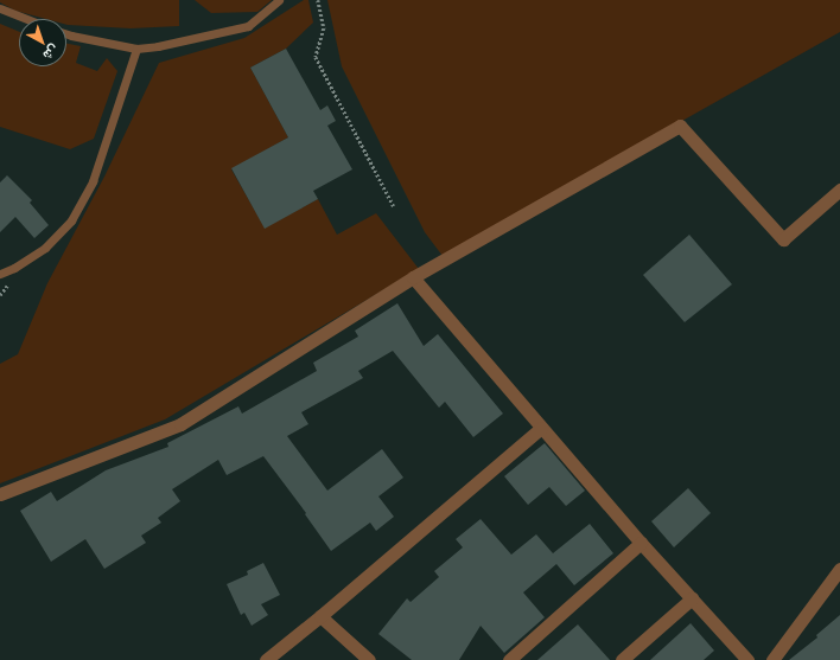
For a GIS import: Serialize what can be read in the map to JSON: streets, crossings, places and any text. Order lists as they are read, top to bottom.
{
  "north": "bottom right"
}
